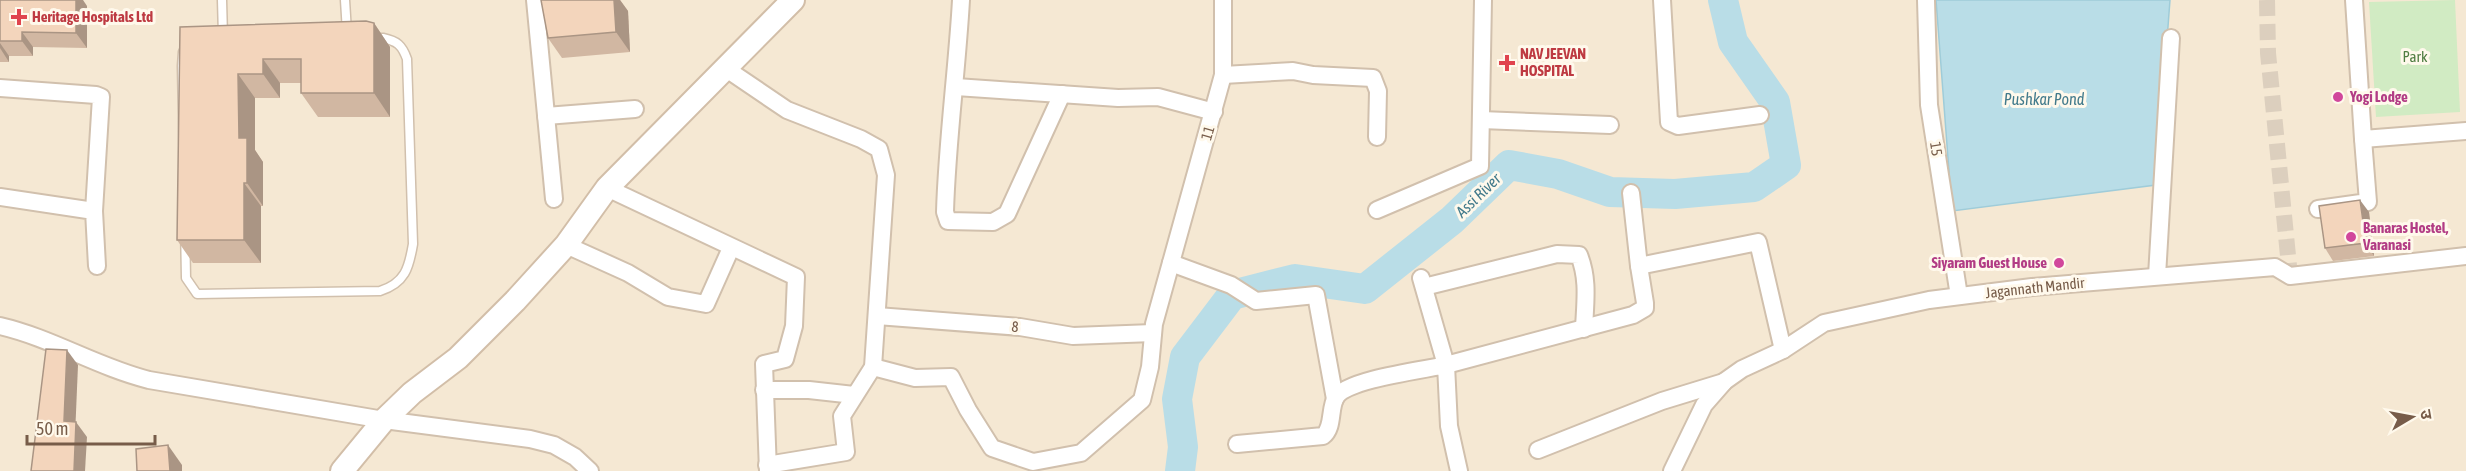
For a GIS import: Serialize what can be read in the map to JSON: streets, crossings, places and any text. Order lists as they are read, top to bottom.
{
  "streets": {
    "street": [
      "11",
      "15",
      "Jagannath Mandir",
      "8"
    ]
  },
  "crossings": [
    ["11", "8"],
    ["15", "Jagannath Mandir"]
  ],
  "water": ["Pushkar Pond", "Assi River"],
  "parks": ["Park"],
  "places": {
    "health": ["Heritage Hospitals Ltd", "NAV JEEVAN HOSPITAL"],
    "other": ["Yogi Lodge", "Banaras Hostel, Varanasi", "Siyaram Guest House"]
  },
  "scale_bar": "50 m",
  "north": "right"
}
